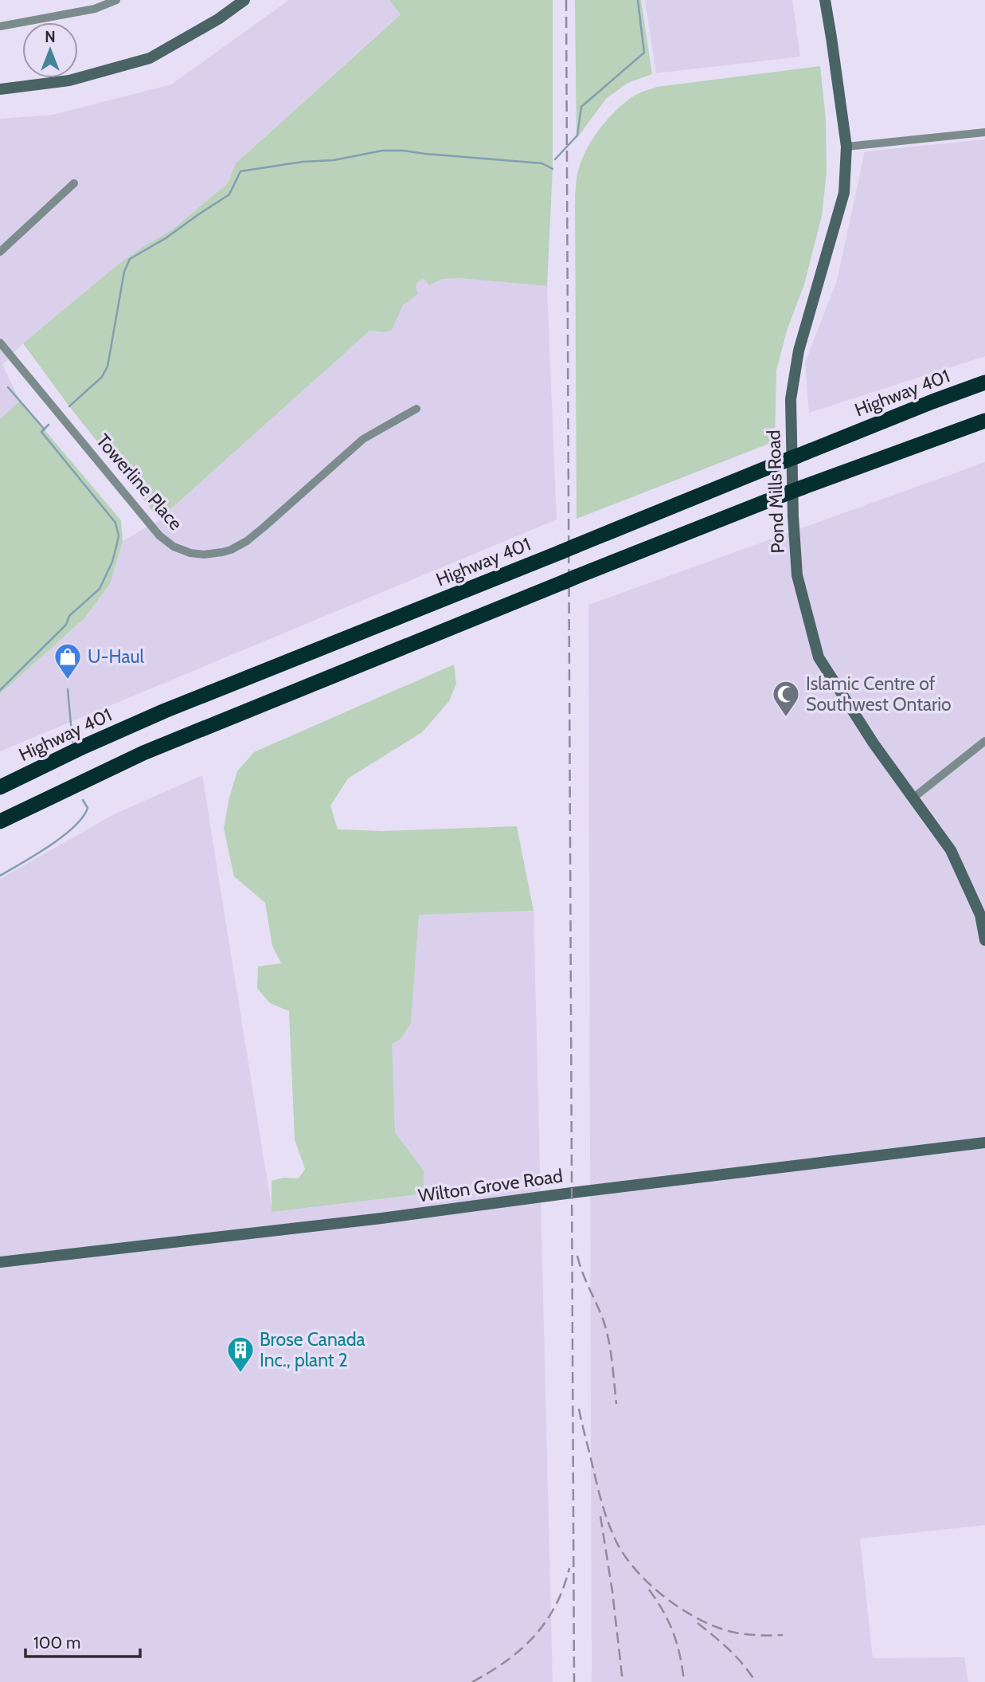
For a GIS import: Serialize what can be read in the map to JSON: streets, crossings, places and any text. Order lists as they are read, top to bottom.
{
  "streets": {
    "highway": ["Highway 401"],
    "main road": ["Pond Mills Road", "Wilton Grove Road"],
    "street": ["Towerline Place"]
  },
  "places": {
    "shop": ["U-Haul"],
    "mosque": ["Islamic Centre of Southwest Ontario"],
    "building": ["Brose Canada Inc., plant 2"]
  },
  "scale_bar": "100 m",
  "north": "top"
}
